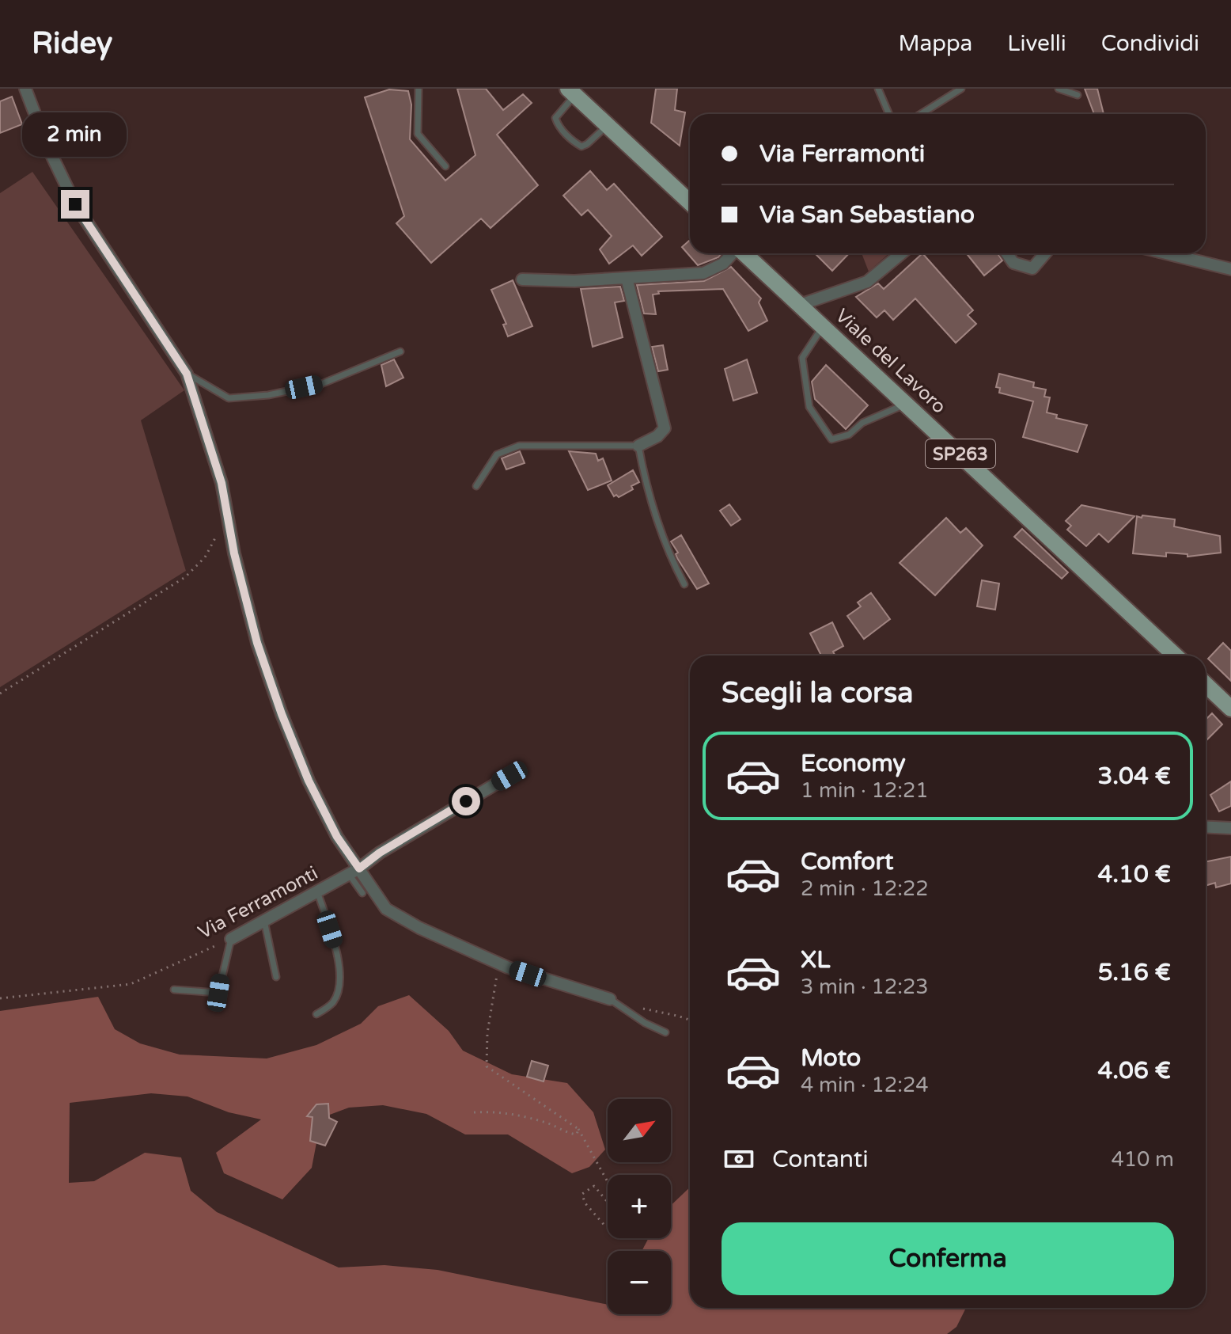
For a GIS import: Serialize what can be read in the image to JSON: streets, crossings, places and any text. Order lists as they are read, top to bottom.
{
  "streets": {
    "main road": ["Viale del Lavoro", "SP263"],
    "street": ["Via Ferramonti"]
  },
  "north": "top right",
  "page": {
    "header": "Ridey",
    "nav": ["Mappa", "Livelli", "Condividi"],
    "bubble": "2 min",
    "banner": ["Via Ferramonti", "Via San Sebastiano"],
    "heading": "Scegli la corsa",
    "list": [
      {
        "name": "Economy",
        "note": "1 min · 12:21",
        "value": "3.04 €"
      },
      {
        "name": "Comfort",
        "note": "2 min · 12:22",
        "value": "4.10 €"
      },
      {
        "name": "XL",
        "note": "3 min · 12:23",
        "value": "5.16 €"
      },
      {
        "name": "Moto",
        "note": "4 min · 12:24",
        "value": "4.06 €"
      }
    ],
    "map_buttons": ["+", "−"],
    "pay": ["Contanti", "410 m"],
    "buttons": "Conferma"
  }
}
